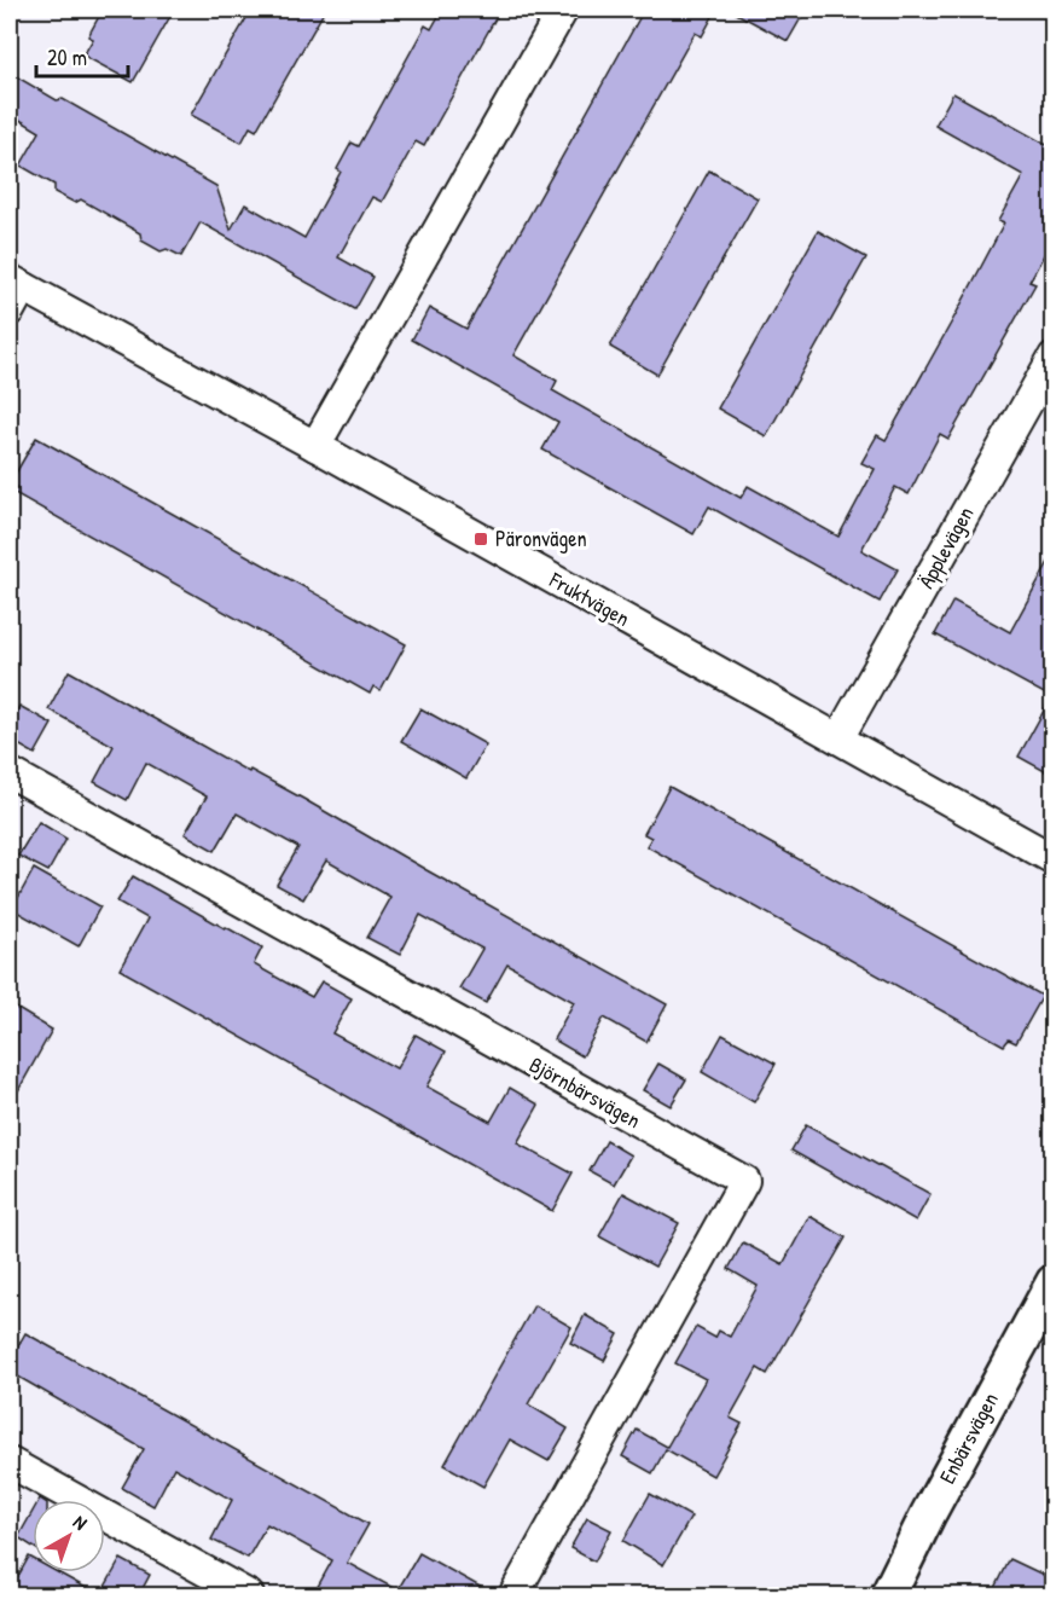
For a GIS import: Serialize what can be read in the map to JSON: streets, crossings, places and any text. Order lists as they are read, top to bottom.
{
  "streets": {
    "street": [
      "Äpplevägen",
      "Fruktvägen",
      "Björnbärsvägen",
      "Enbärsvägen"
    ]
  },
  "crossings": [
    ["Äpplevägen", "Fruktvägen"]
  ],
  "places": {
    "transit": ["Päronvägen"]
  },
  "scale_bar": "20 m",
  "north": "top right"
}
